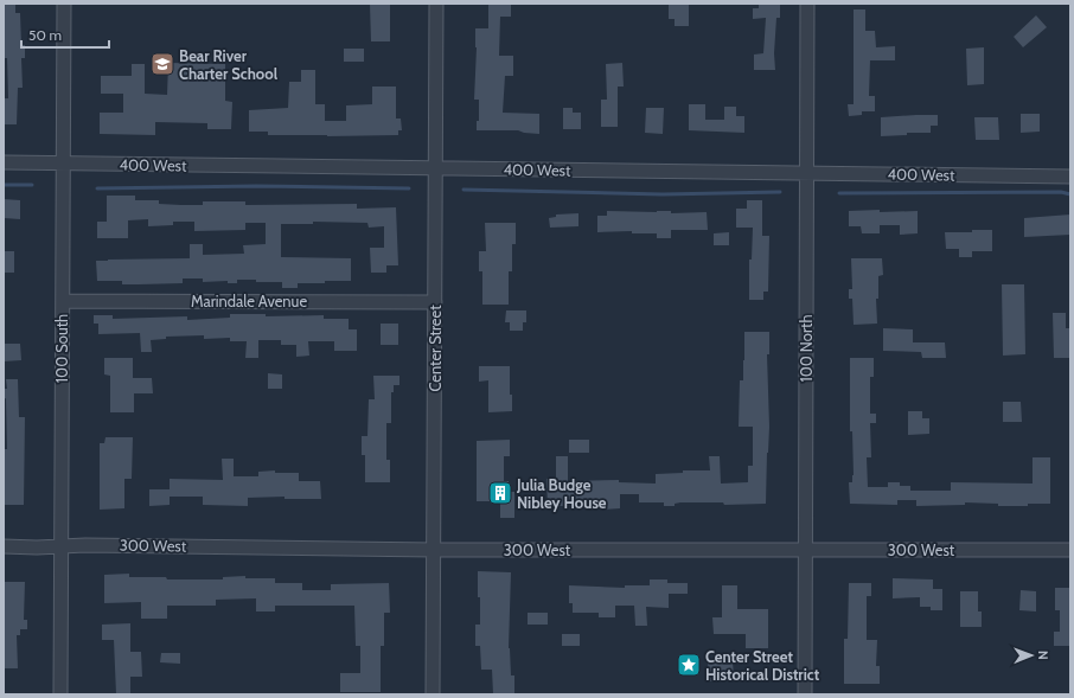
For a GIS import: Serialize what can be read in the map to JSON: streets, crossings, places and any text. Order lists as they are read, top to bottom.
{
  "streets": {
    "street": [
      "400 West",
      "Marindale Avenue",
      "100 South",
      "Center Street",
      "100 North",
      "300 West"
    ]
  },
  "crossings": [
    ["400 West", "100 South"],
    ["400 West", "Center Street"],
    ["400 West", "100 North"],
    ["Marindale Avenue", "100 South"],
    ["Marindale Avenue", "Center Street"],
    ["100 South", "300 West"],
    ["Center Street", "300 West"],
    ["100 North", "300 West"]
  ],
  "places": {
    "school or university": ["Bear River Charter School"],
    "building": ["Julia Budge Nibley House"],
    "place": ["Center Street Historical District"]
  },
  "scale_bar": "50 m",
  "north": "right"
}
